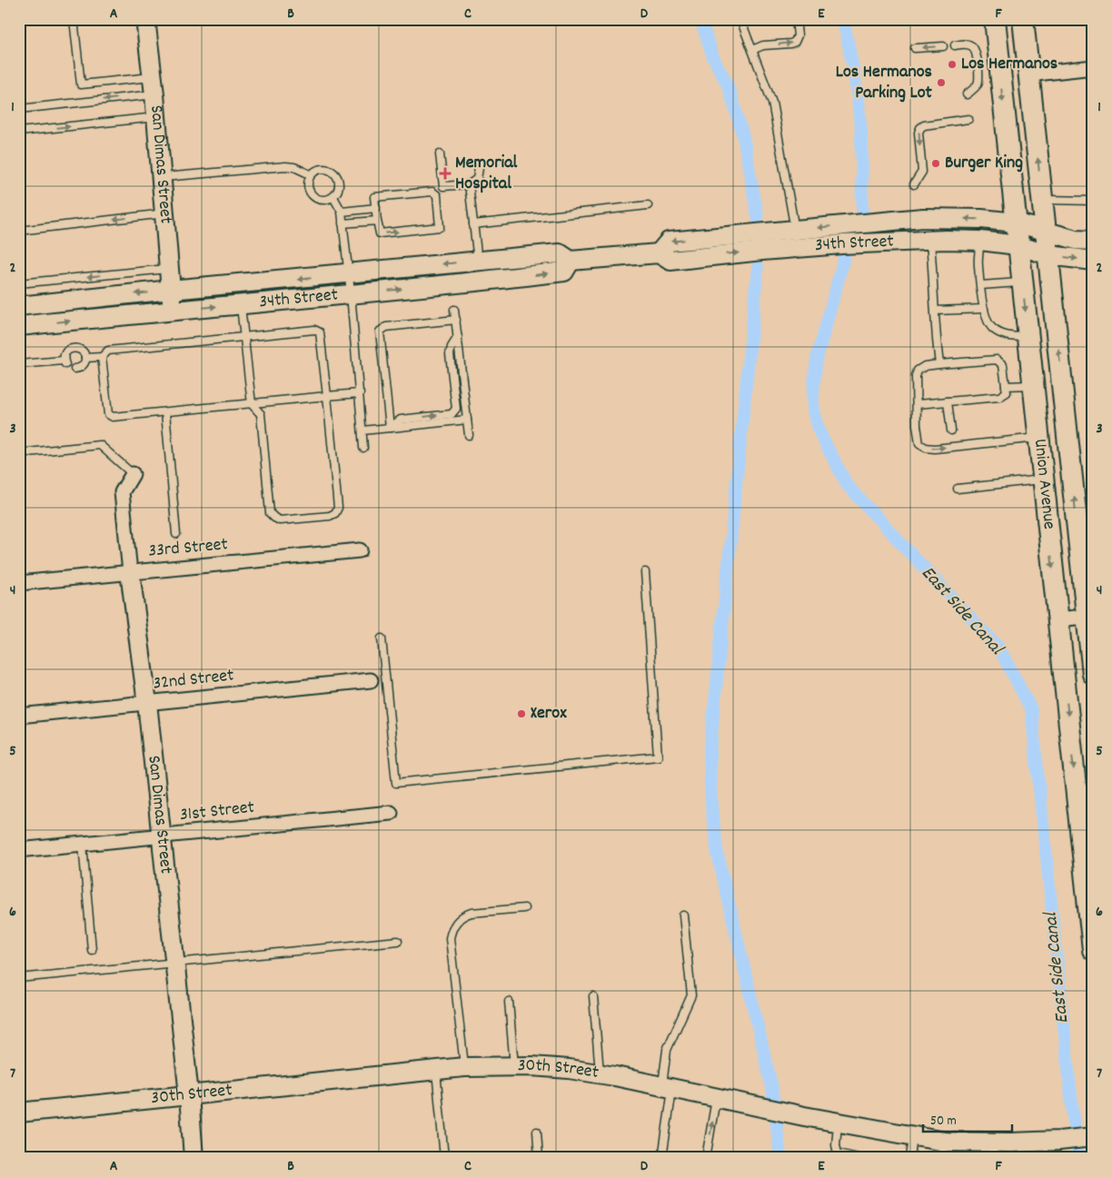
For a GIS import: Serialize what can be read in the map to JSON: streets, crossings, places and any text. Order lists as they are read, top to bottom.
{
  "streets": {
    "main road": ["Union Avenue"],
    "street": [
      "San Dimas Street",
      "34th Street",
      "33rd Street",
      "32nd Street",
      "31st Street",
      "30th Street"
    ]
  },
  "crossings": [
    ["San Dimas Street", "34th Street"],
    ["San Dimas Street", "33rd Street"],
    ["San Dimas Street", "32nd Street"],
    ["San Dimas Street", "31st Street"],
    ["San Dimas Street", "30th Street"],
    ["34th Street", "Union Avenue"]
  ],
  "water": ["East Side Canal"],
  "places": {
    "other": [
      "Los Hermanos",
      "Los Hermanos Parking Lot",
      "Burger King",
      "Xerox"
    ],
    "health": ["Memorial Hospital"]
  },
  "scale_bar": "50 m",
  "grid": {
    "columns": [
      "A",
      "B",
      "C",
      "D",
      "E",
      "F"
    ],
    "rows": [
      "1",
      "2",
      "3",
      "4",
      "5",
      "6",
      "7"
    ]
  }
}
